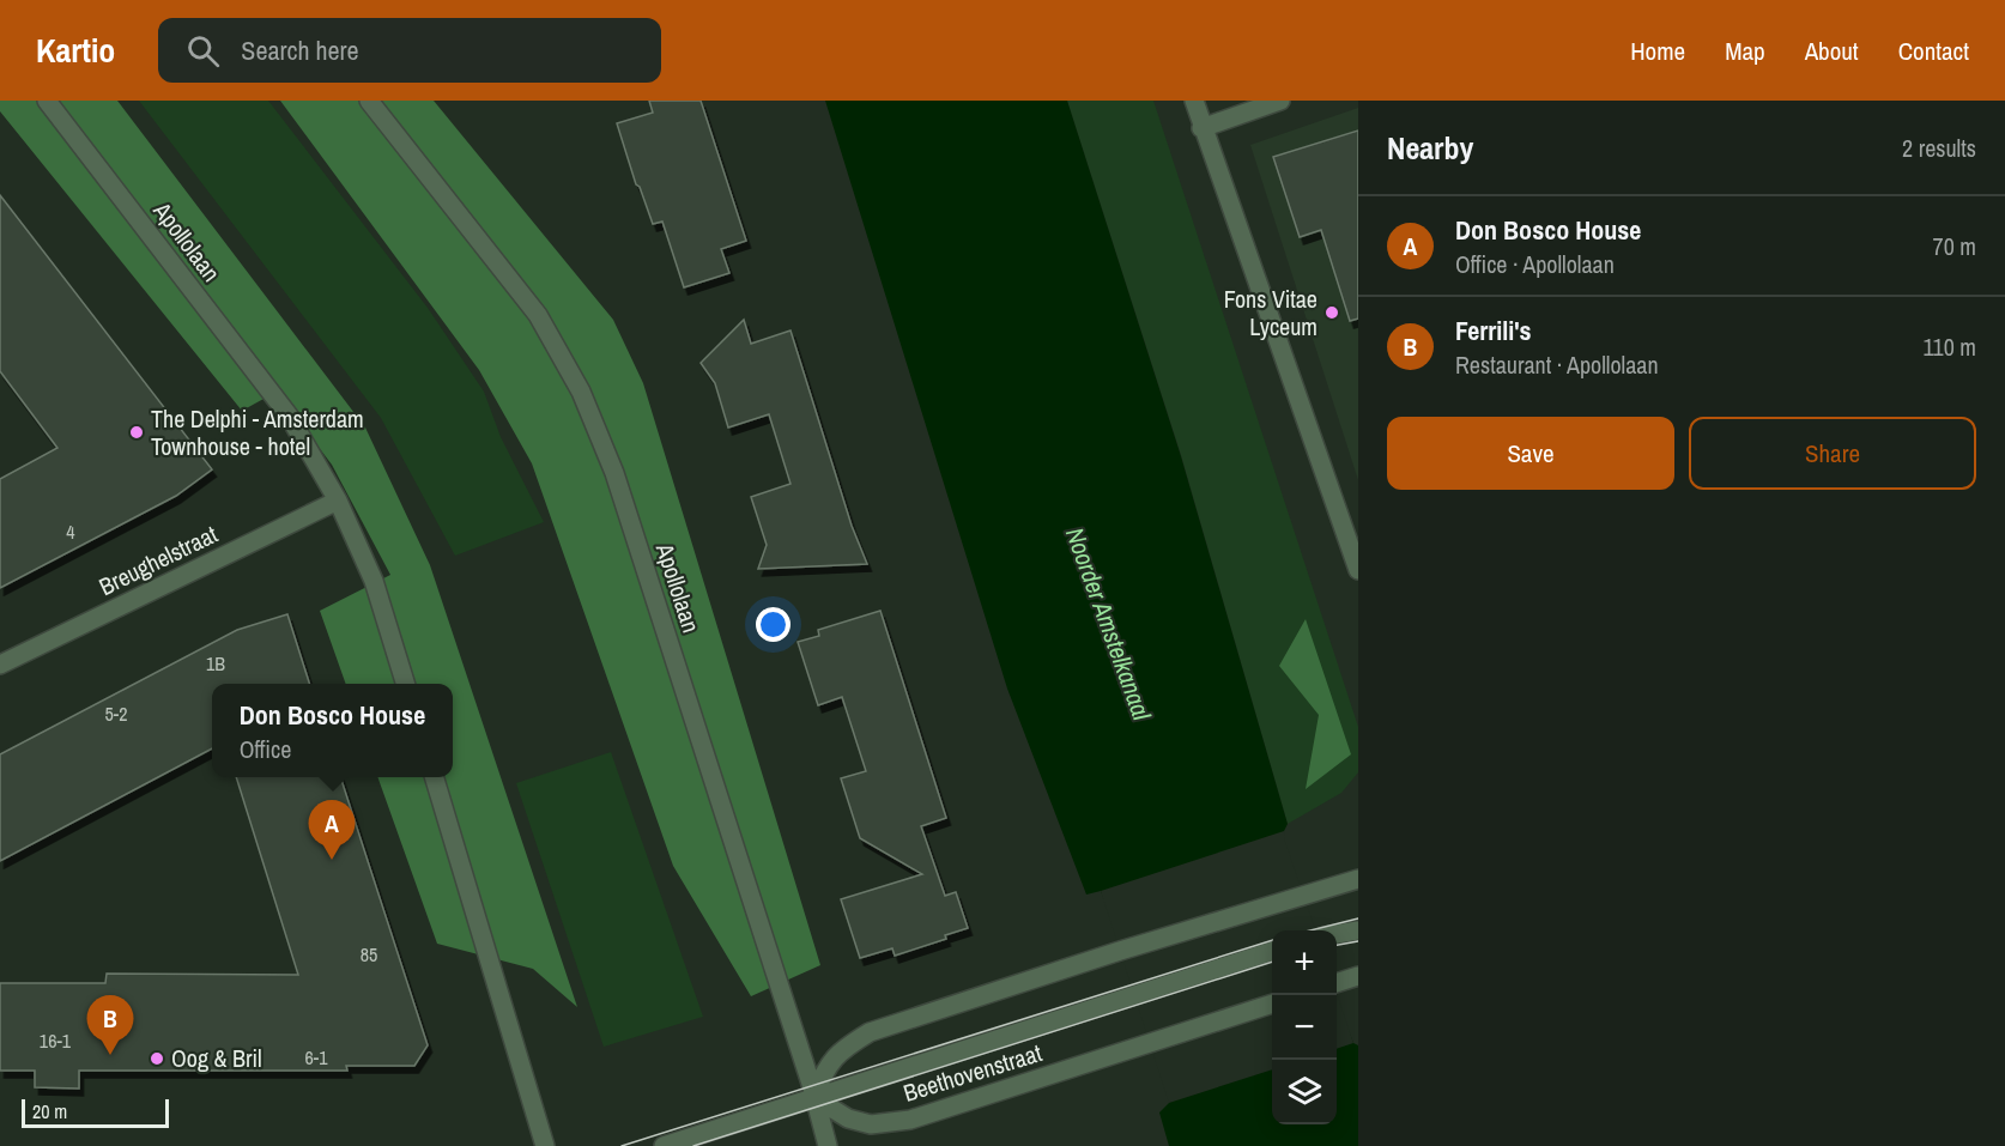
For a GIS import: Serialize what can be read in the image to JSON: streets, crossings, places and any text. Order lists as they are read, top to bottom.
{
  "streets": {
    "street": ["Apollolaan", "Breughelstraat", "Beethovenstraat"]
  },
  "crossings": [
    ["Apollolaan", "Breughelstraat"],
    ["Apollolaan", "Beethovenstraat"]
  ],
  "water": ["Noorder Amstelkanaal"],
  "places": ["Fons Vitae Lyceum", "The Delphi - Amsterdam Townhouse - hotel", "Oog & Bril"],
  "house_numbers": [
    "4",
    "1B",
    "5-2",
    "85",
    "16-1",
    "6-1"
  ],
  "scale_bar": "20 m",
  "page": {
    "header": "Kartio",
    "search": "Search here",
    "nav": [
      "Home",
      "Map",
      "About",
      "Contact"
    ],
    "heading": ["Nearby", "2 results"],
    "list": [
      {
        "mark": "A",
        "name": "Don Bosco House",
        "note": "Office · Apollolaan",
        "value": "70 m"
      },
      {
        "mark": "B",
        "name": "Ferrili's",
        "note": "Restaurant · Apollolaan",
        "value": "110 m"
      }
    ],
    "buttons": ["Save", "Share"],
    "popup": ["Don Bosco House", "Office"],
    "pins": ["A", "B"],
    "map_buttons": ["+", "−"],
    "scale": "20 m"
  }
}
